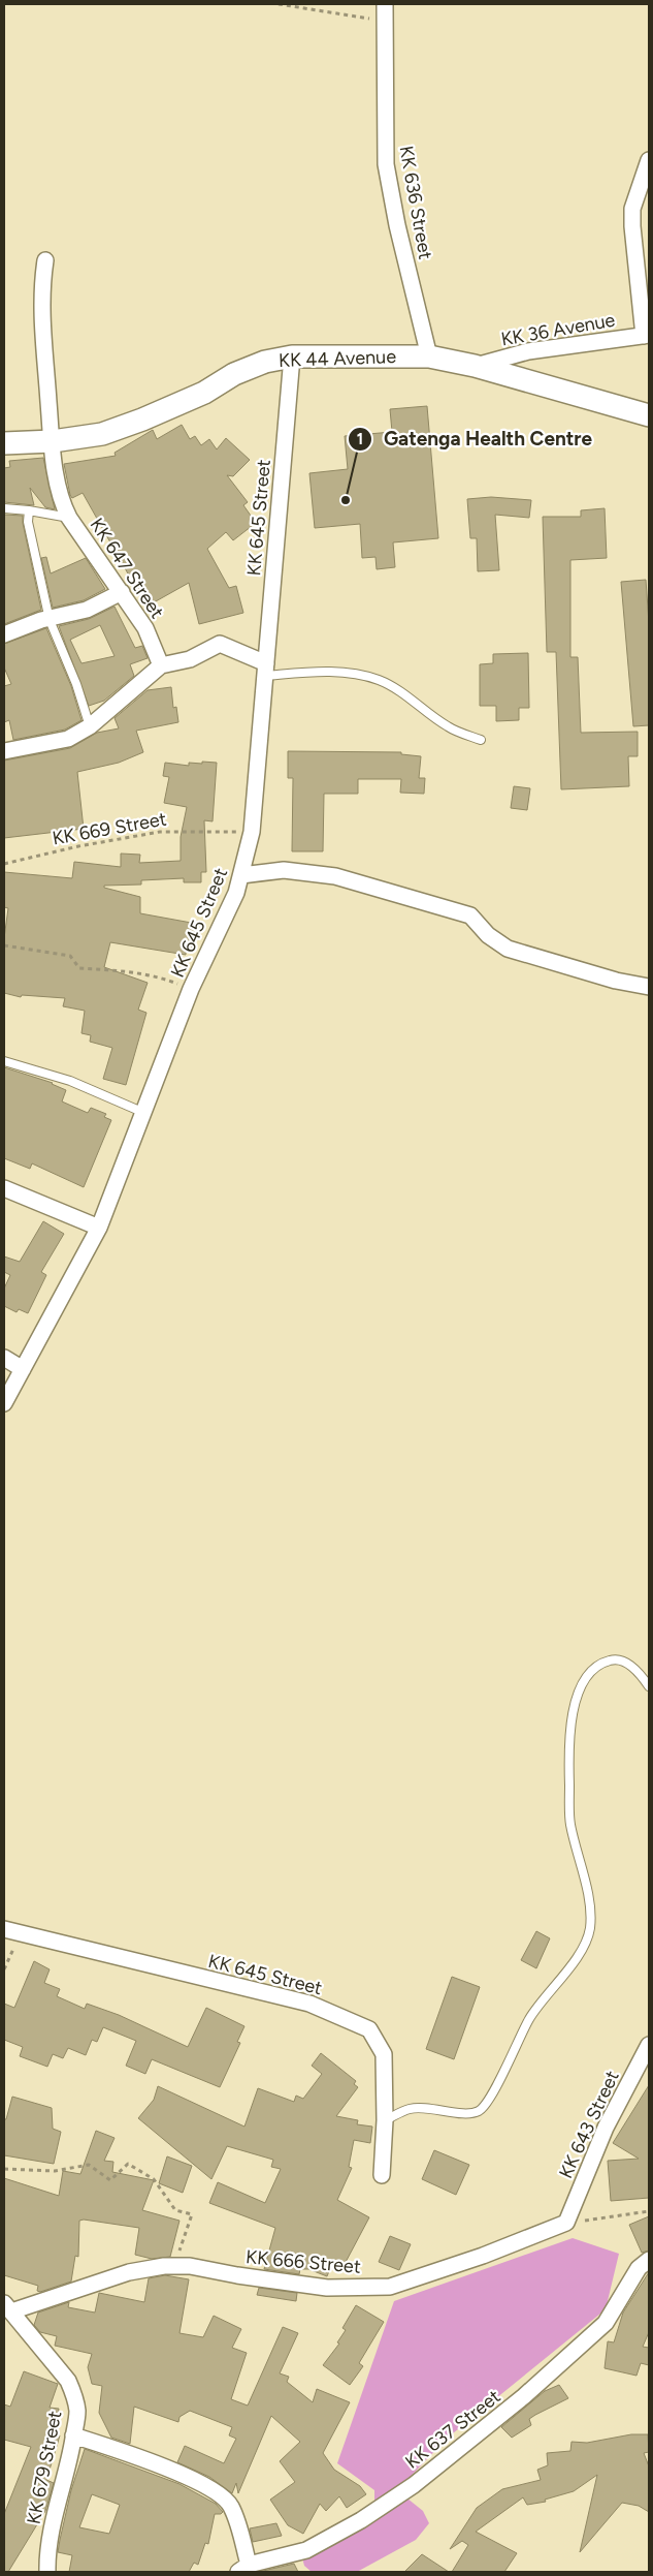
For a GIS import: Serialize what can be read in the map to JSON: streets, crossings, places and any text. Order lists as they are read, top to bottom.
{
  "streets": {
    "main road": ["KK 44 Avenue"],
    "street": [
      "KK 636 Street",
      "KK 36 Avenue",
      "KK 645 Street",
      "KK 647 Street",
      "KK 643 Street",
      "KK 666 Street",
      "KK 637 Street",
      "KK 679 Street"
    ],
    "path": ["KK 669 Street"]
  },
  "crossings": [
    ["KK 636 Street", "KK 44 Avenue"],
    ["KK 36 Avenue", "KK 44 Avenue"],
    ["KK 44 Avenue", "KK 645 Street"],
    ["KK 44 Avenue", "KK 647 Street"],
    ["KK 645 Street", "KK 669 Street"],
    ["KK 643 Street", "KK 666 Street"],
    ["KK 666 Street", "KK 679 Street"]
  ],
  "places": ["Gatenga Health Centre"]
}
